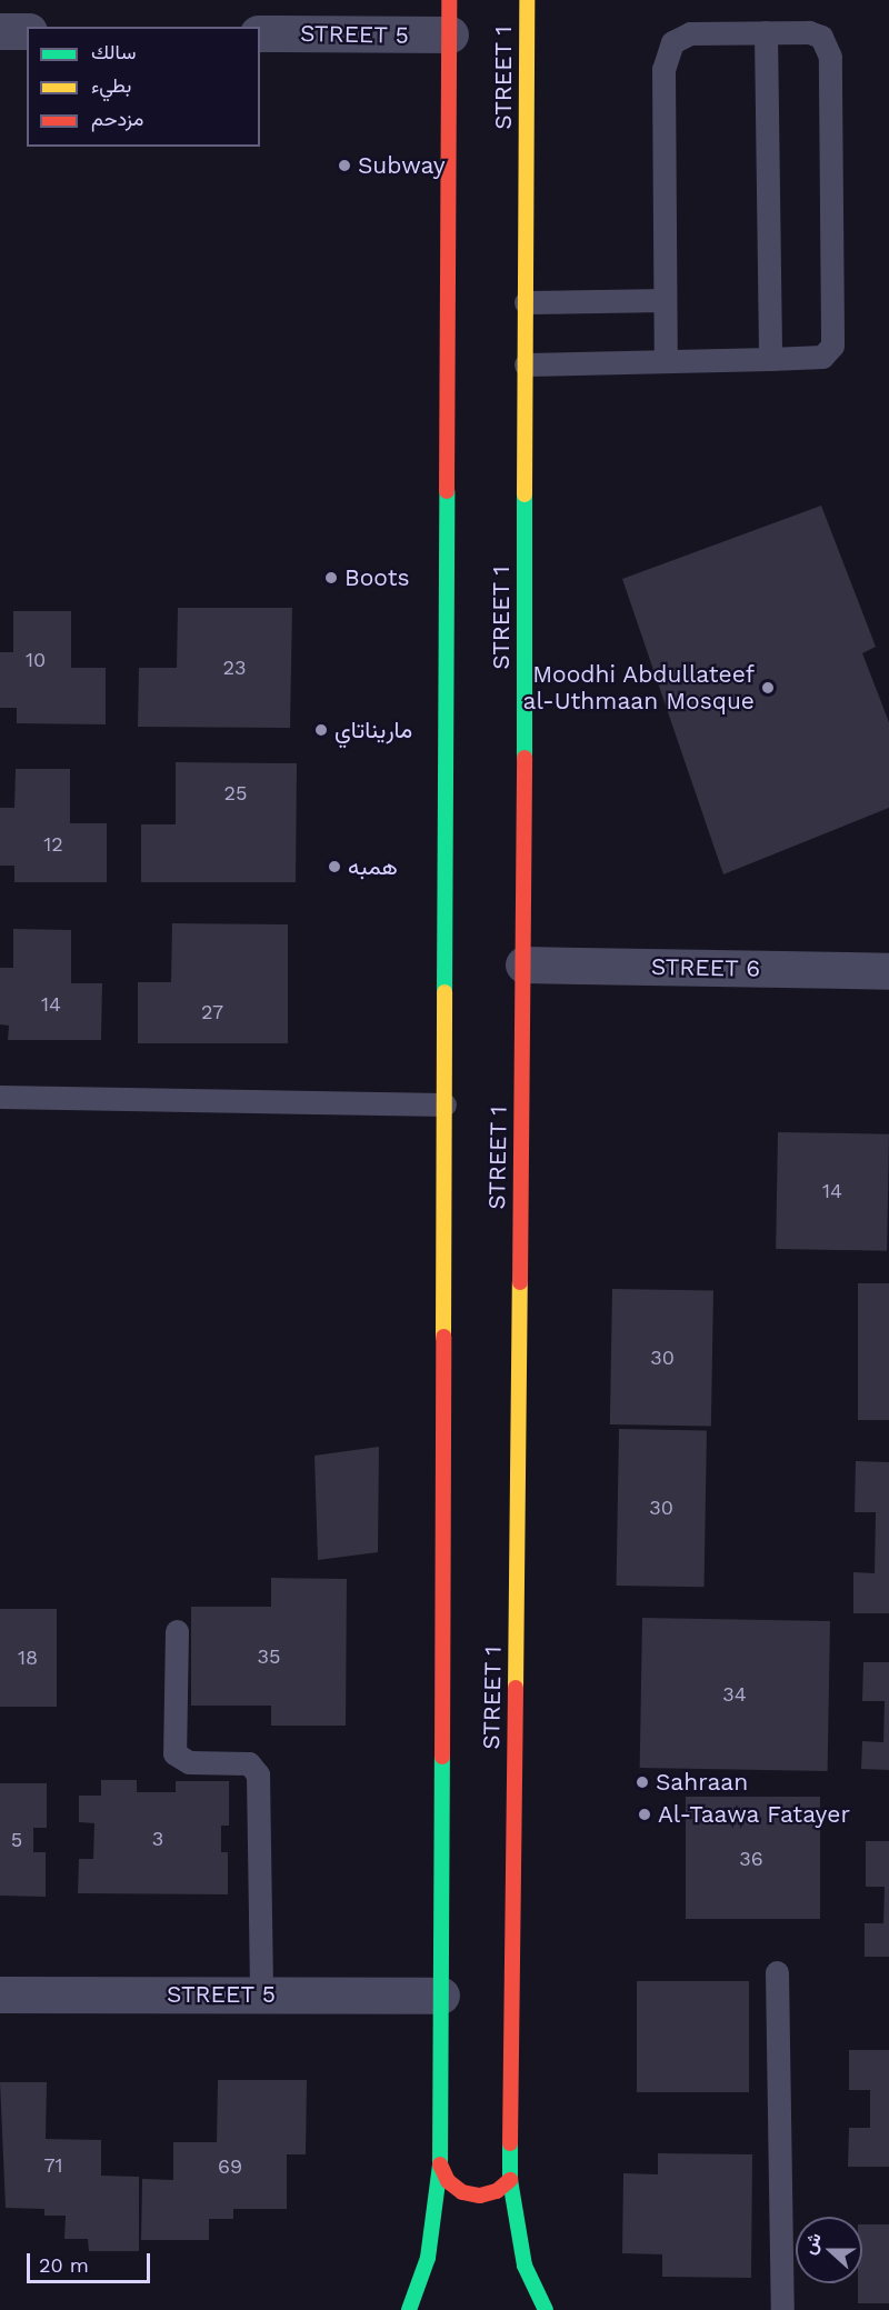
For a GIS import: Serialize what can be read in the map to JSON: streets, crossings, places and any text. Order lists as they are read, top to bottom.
{
  "streets": {
    "street": ["STREET 5", "STREET 1", "STREET 6"]
  },
  "crossings": [
    ["STREET 1", "STREET 6"]
  ],
  "places": [
    "Subway",
    "Boots",
    "Moodhi Abdullateef al-Uthmaan Mosque",
    "ماريناتاي",
    "همبه",
    "Sahraan",
    "Al-Taawa Fatayer"
  ],
  "house_numbers": [
    "10",
    "23",
    "25",
    "12",
    "14",
    "27",
    "14",
    "30",
    "30",
    "35",
    "18",
    "34",
    "3",
    "5",
    "36",
    "71",
    "69"
  ],
  "legend": ["سالك", "بطيء", "مزدحم"],
  "scale_bar": "20 m",
  "north": "left"
}
